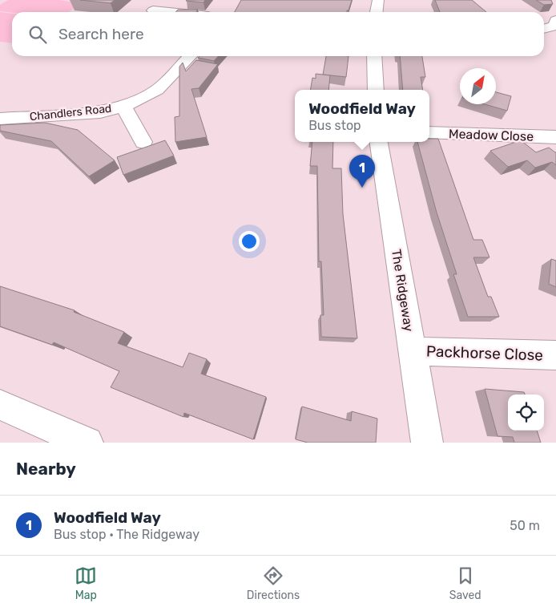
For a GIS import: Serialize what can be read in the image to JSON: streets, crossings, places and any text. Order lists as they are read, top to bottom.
{
  "streets": {
    "street": [
      "Chandlers Road",
      "Meadow Close",
      "The Ridgeway",
      "Packhorse Close"
    ]
  },
  "crossings": [
    ["The Ridgeway", "Packhorse Close"]
  ],
  "north": "top right",
  "page": {
    "search": "Search here",
    "popup": ["Woodfield Way", "Bus stop"],
    "pins": "1",
    "heading": "Nearby",
    "list": [
      {
        "mark": "1",
        "name": "Woodfield Way",
        "note": "Bus stop · The Ridgeway",
        "value": "50 m"
      }
    ],
    "nav": ["Map", "Directions", "Saved"]
  }
}
